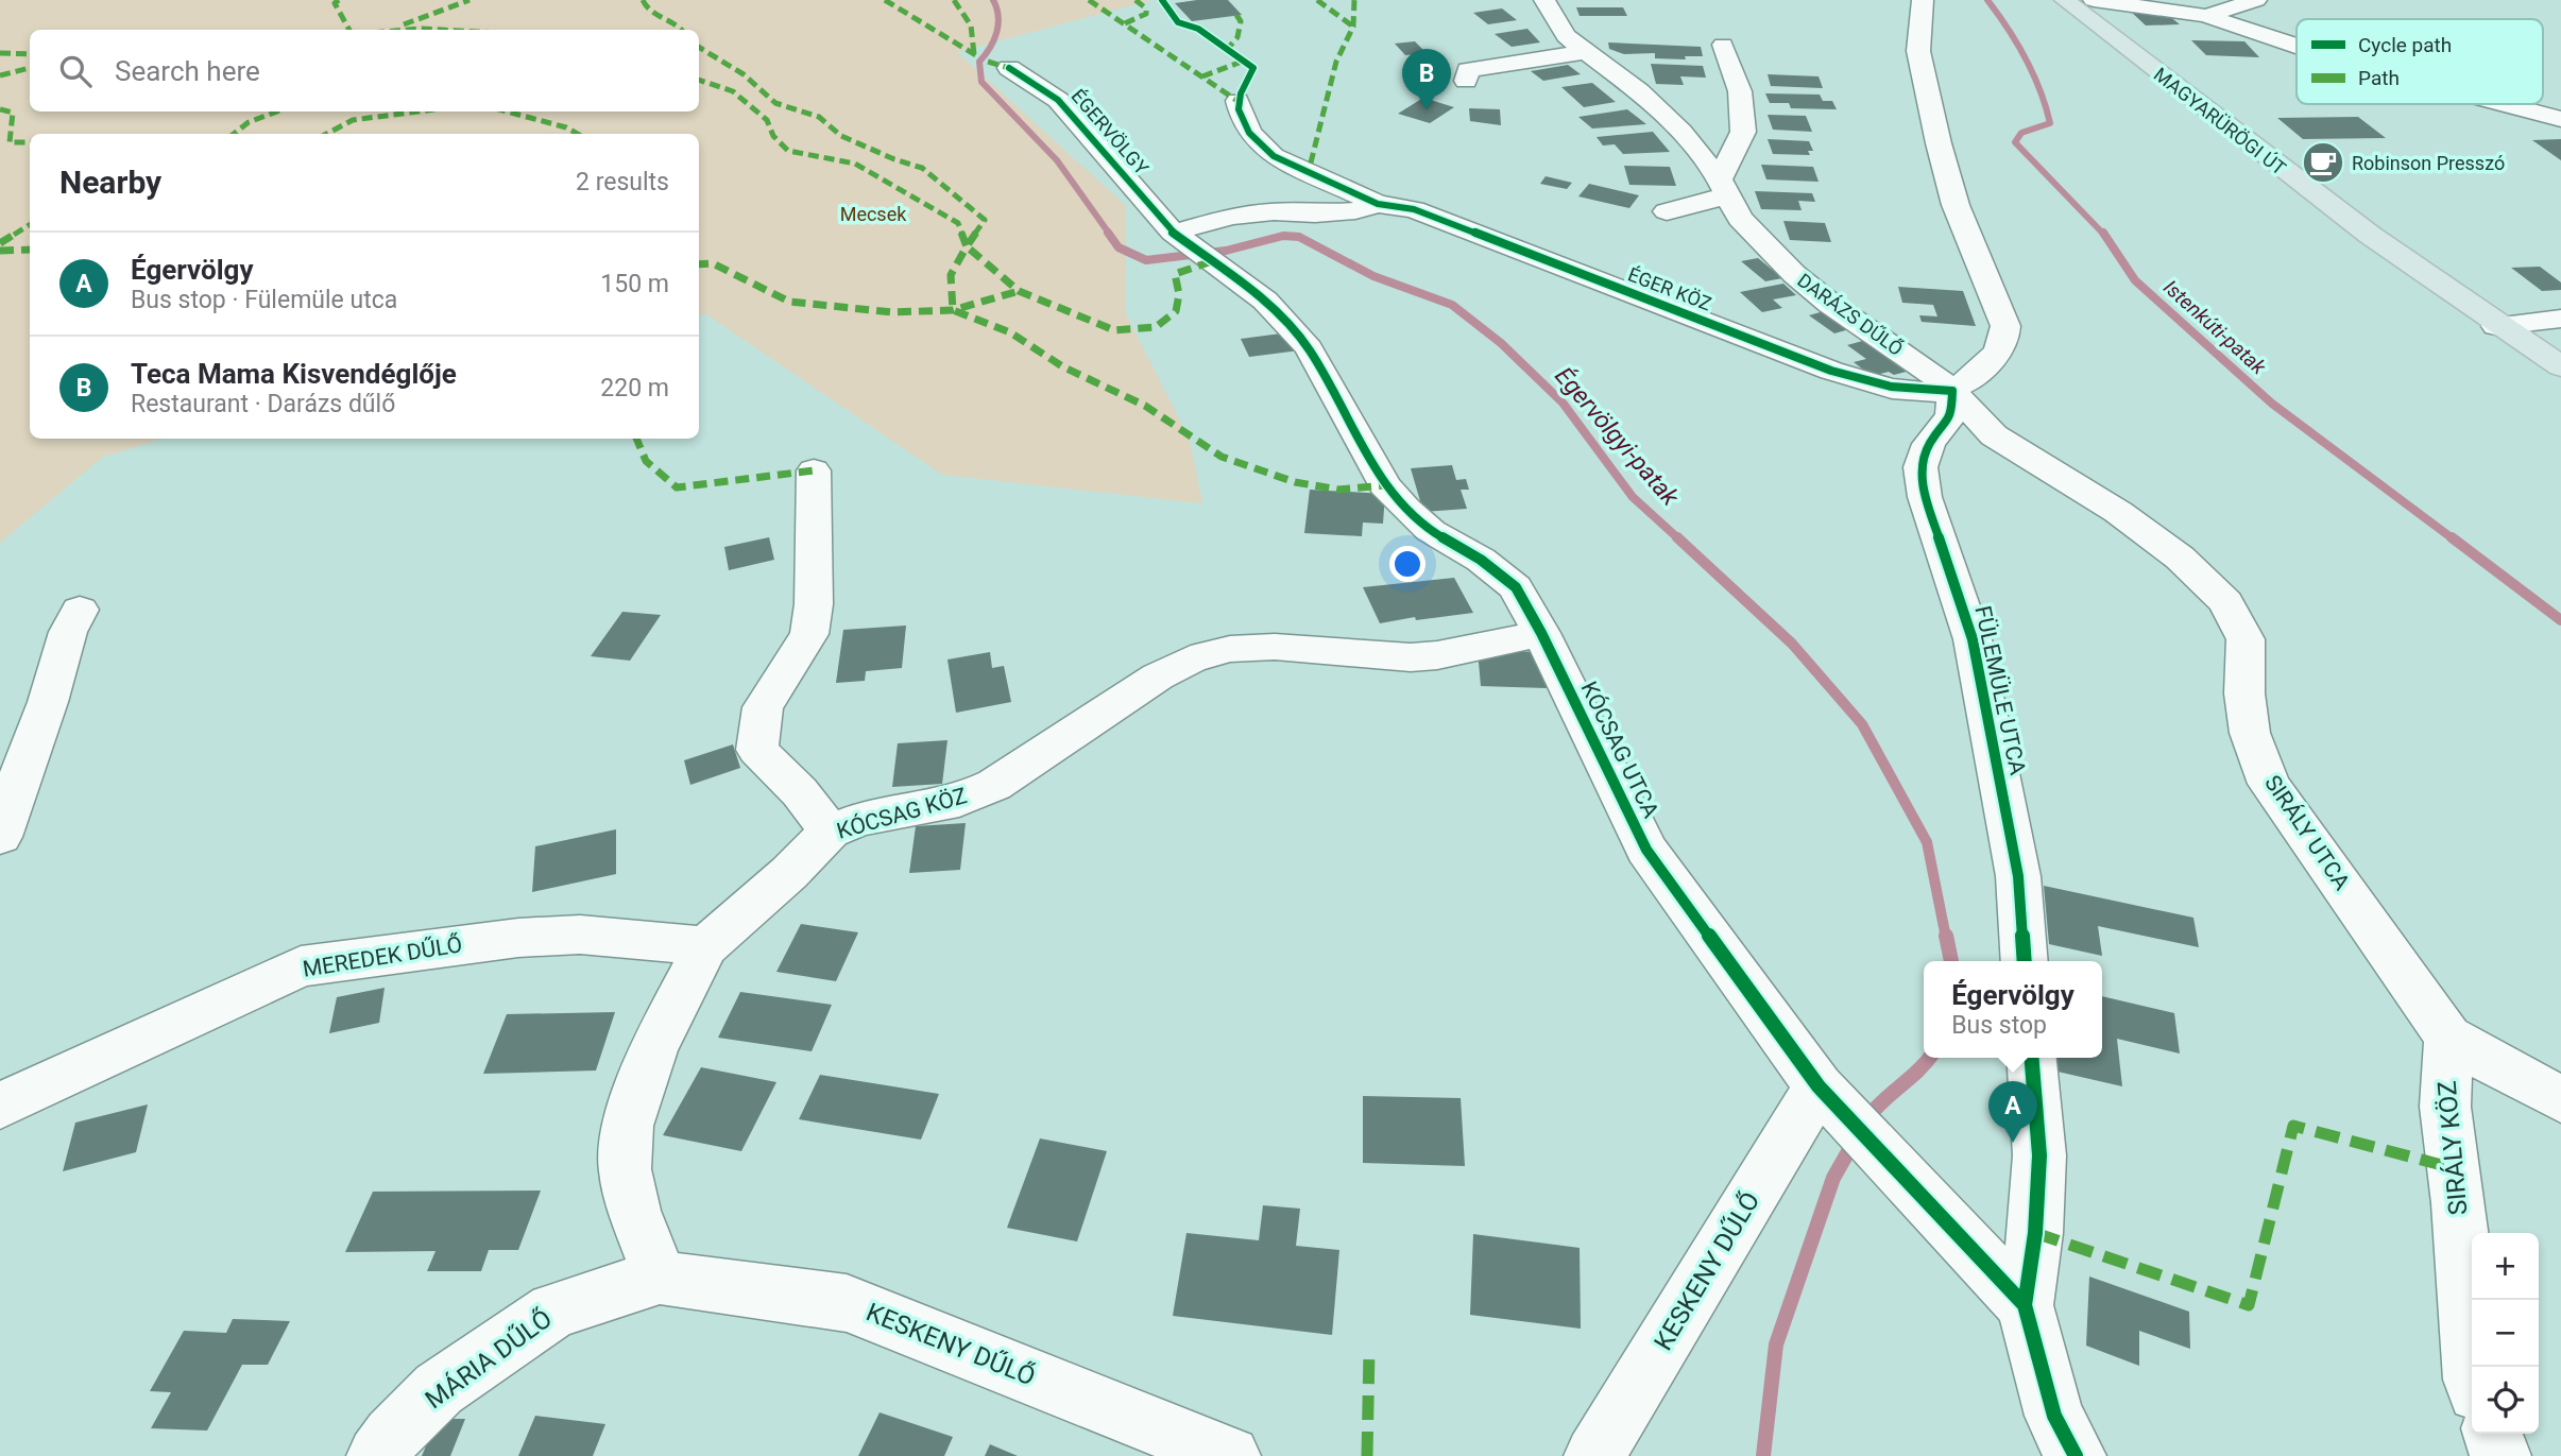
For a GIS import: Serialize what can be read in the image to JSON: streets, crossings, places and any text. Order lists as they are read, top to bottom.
{
  "streets": {
    "main road": ["MAGYARÜRÖGI ÚT"],
    "street": [
      "ÉGERVÖLGY",
      "ÉGER KÖZ",
      "DARÁZS DŰLŐ",
      "FÜLEMÜLE UTCA",
      "KÓCSAG UTCA",
      "KÓCSAG KÖZ",
      "SIRÁLY UTCA",
      "MEREDEK DŰLŐ",
      "SIRÁLY KÖZ",
      "KESKENY DŰLŐ",
      "MÁRIA DŰLŐ"
    ]
  },
  "crossings": [
    ["ÉGERVÖLGY", "ÉGER KÖZ"],
    ["ÉGERVÖLGY", "KÓCSAG UTCA"],
    ["ÉGER KÖZ", "DARÁZS DŰLŐ"],
    ["ÉGER KÖZ", "FÜLEMÜLE UTCA"],
    ["ÉGER KÖZ", "KÓCSAG UTCA"],
    ["ÉGER KÖZ", "SIRÁLY UTCA"],
    ["DARÁZS DŰLŐ", "FÜLEMÜLE UTCA"],
    ["DARÁZS DŰLŐ", "SIRÁLY UTCA"],
    ["FÜLEMÜLE UTCA", "SIRÁLY UTCA"],
    ["KÓCSAG UTCA", "KÓCSAG KÖZ"],
    ["KÓCSAG UTCA", "KESKENY DŰLŐ"],
    ["KÓCSAG KÖZ", "MEREDEK DŰLŐ"],
    ["KÓCSAG KÖZ", "KESKENY DŰLŐ"],
    ["KÓCSAG KÖZ", "MÁRIA DŰLŐ"],
    ["SIRÁLY UTCA", "SIRÁLY KÖZ"],
    ["KESKENY DŰLŐ", "MÁRIA DŰLŐ"]
  ],
  "water": ["Istenkúti-patak", "Égervölgyi-patak"],
  "parks": ["Mecsek"],
  "places": {
    "cafe": ["Robinson Presszó"]
  },
  "legend": ["Cycle path", "Path"],
  "page": {
    "search": "Search here",
    "pins": ["B", "A"],
    "heading": ["Nearby", "2 results"],
    "list": [
      {
        "mark": "A",
        "name": "Égervölgy",
        "note": "Bus stop · Fülemüle utca",
        "value": "150 m"
      },
      {
        "mark": "B",
        "name": "Teca Mama Kisvendéglője",
        "note": "Restaurant · Darázs dűlő",
        "value": "220 m"
      }
    ],
    "popup": ["Égervölgy", "Bus stop"],
    "map_buttons": ["+", "−"]
  }
}
